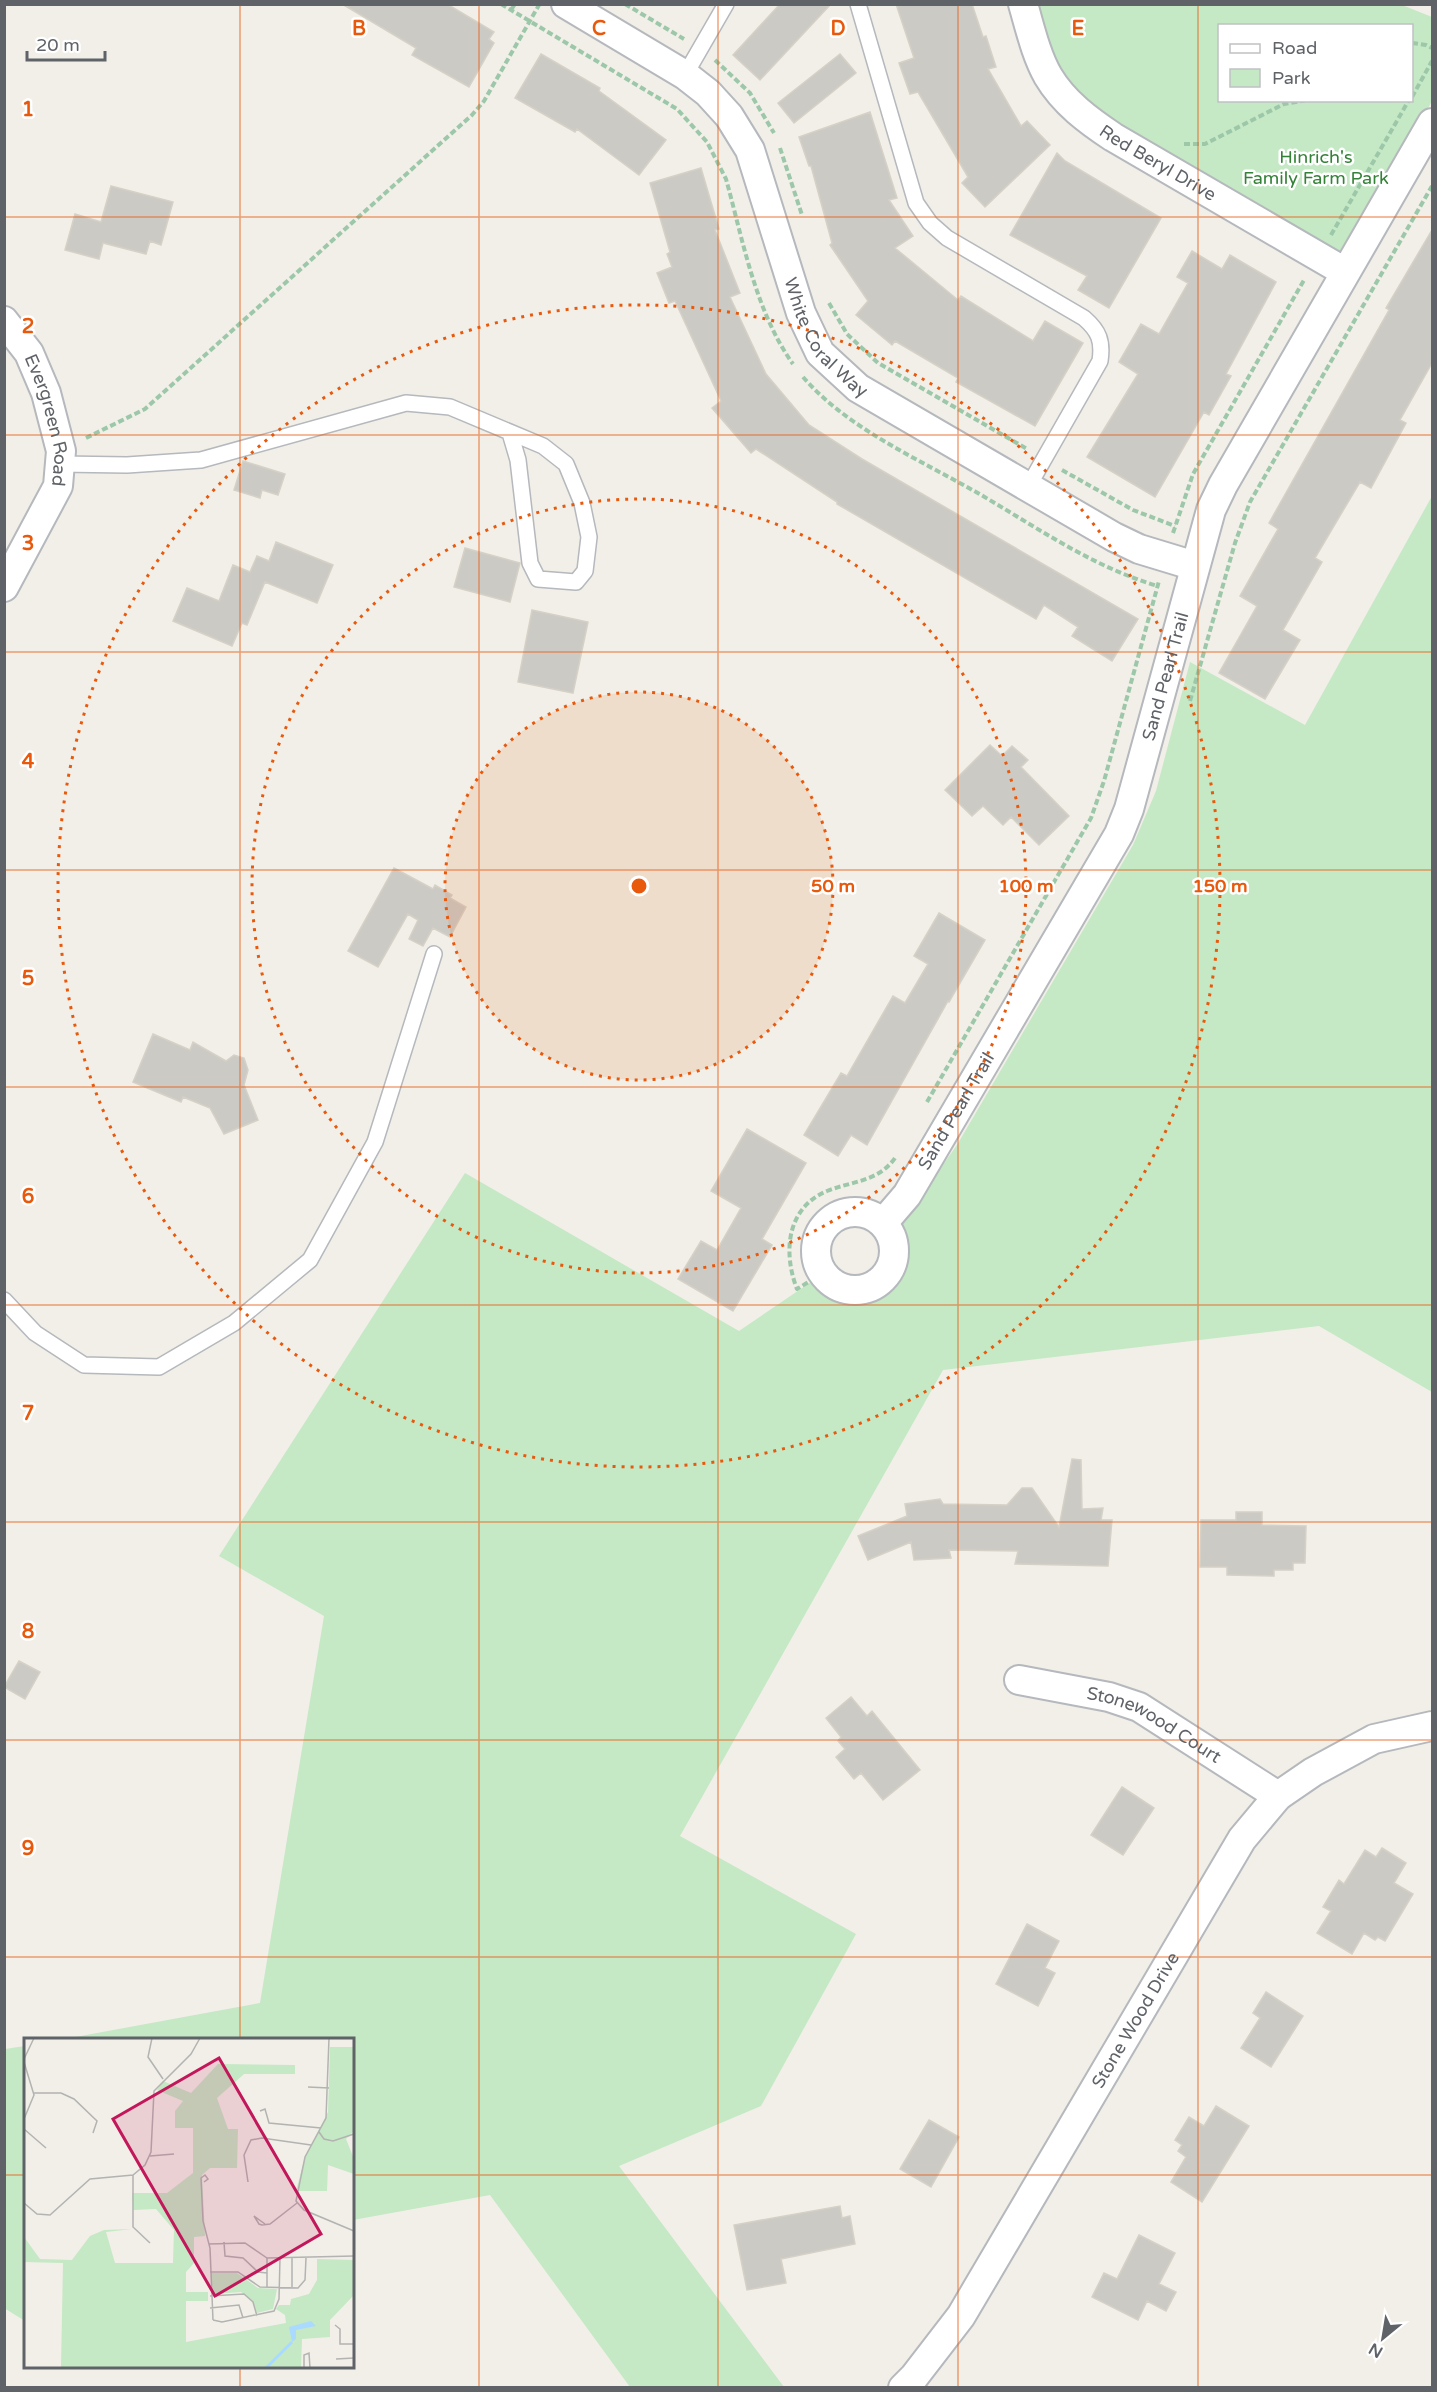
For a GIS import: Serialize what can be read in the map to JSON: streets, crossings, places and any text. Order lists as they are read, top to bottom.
{
  "streets": {
    "street": [
      "Red Beryl Drive",
      "White Coral Way",
      "Evergreen Road",
      "Sand Pearl Trail",
      "Stonewood Court",
      "Stone Wood Drive"
    ]
  },
  "crossings": [
    ["Red Beryl Drive", "Sand Pearl Trail"],
    ["White Coral Way", "Sand Pearl Trail"],
    ["Stonewood Court", "Stone Wood Drive"]
  ],
  "parks": ["Hinrich's Family Farm Park"],
  "legend": ["Road", "Park"],
  "scale_bar": "20 m",
  "north": "bottom left",
  "grid": {
    "columns": [
      "B",
      "C",
      "D",
      "E"
    ],
    "rows": [
      "1",
      "2",
      "3",
      "4",
      "5",
      "6",
      "7",
      "8",
      "9"
    ]
  },
  "rings": ["50 m", "100 m", "150 m"]
}
